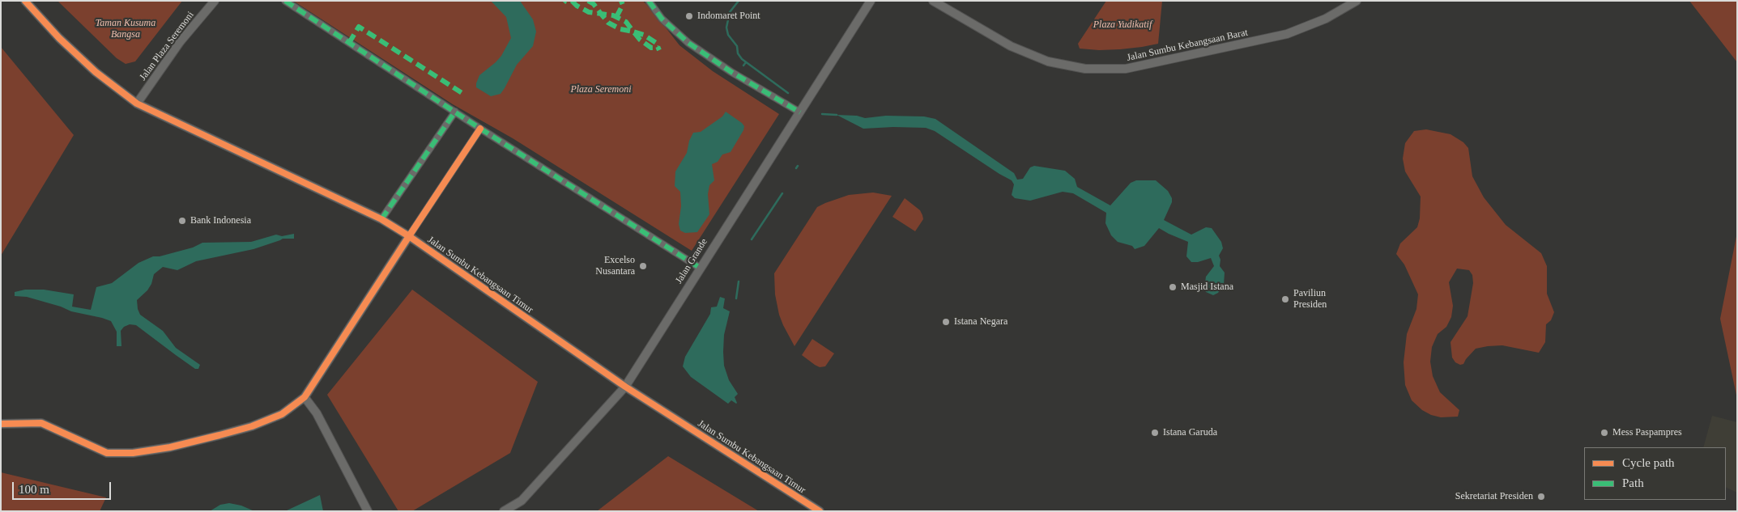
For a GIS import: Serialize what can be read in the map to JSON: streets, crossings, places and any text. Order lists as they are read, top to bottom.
{
  "streets": {
    "street": [
      "Jalan Sumbu Kebangsaan Barat",
      "Jalan Plaza Seremoni",
      "Jalan Grande",
      "Jalan Sumbu Kebangsaan Timur"
    ]
  },
  "crossings": [
    ["Jalan Plaza Seremoni", "Jalan Sumbu Kebangsaan Timur"],
    ["Jalan Grande", "Jalan Sumbu Kebangsaan Timur"]
  ],
  "parks": ["Taman Kusuma Bangsa", "Plaza Yudikatif", "Plaza Seremoni"],
  "places": [
    "Indomaret Point",
    "Bank Indonesia",
    "Excelso Nusantara",
    "Masjid Istana",
    "Paviliun Presiden",
    "Istana Negara",
    "Istana Garuda",
    "Mess Paspampres",
    "Sekretariat Presiden"
  ],
  "legend": ["Cycle path", "Path"],
  "scale_bar": "100 m"
}
